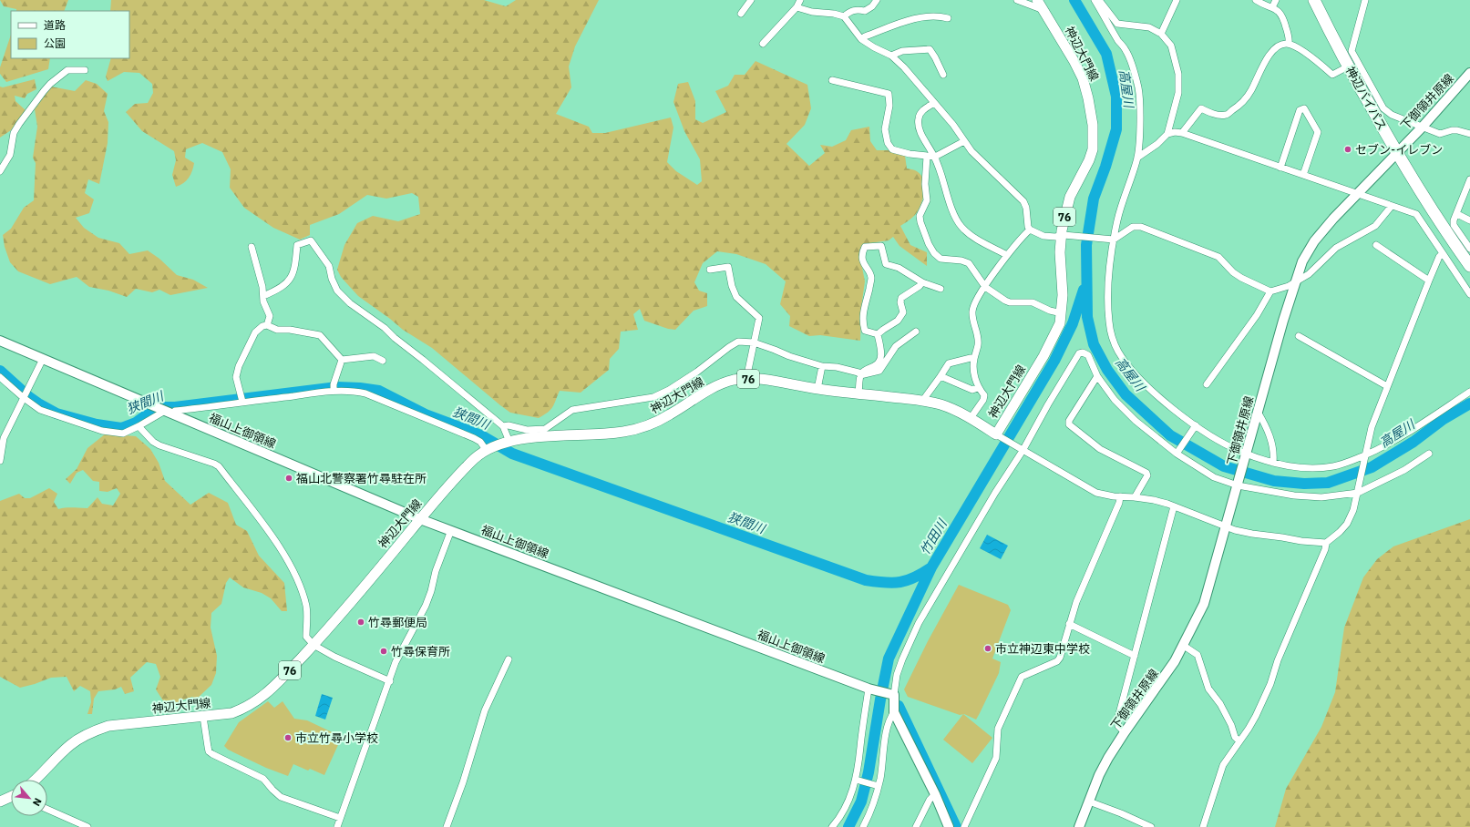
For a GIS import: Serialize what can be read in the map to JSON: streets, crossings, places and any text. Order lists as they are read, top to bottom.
{
  "streets": {
    "highway": ["神辺バイパス"],
    "main road": [
      "神辺大門線",
      "下御領井原線",
      "76",
      "福山上御領線"
    ]
  },
  "crossings": [
    ["神辺大門線", "福山上御領線"],
    ["神辺バイパス", "下御領井原線"]
  ],
  "water": ["高屋川", "狭間川", "竹田川"],
  "places": [
    "セブン-イレブン",
    "福山北警察署竹尋駐在所",
    "竹尋郵便局",
    "市立神辺東中学校",
    "竹尋保育所",
    "市立竹尋小学校"
  ],
  "legend": ["道路", "公園"],
  "north": "bottom right"
}
